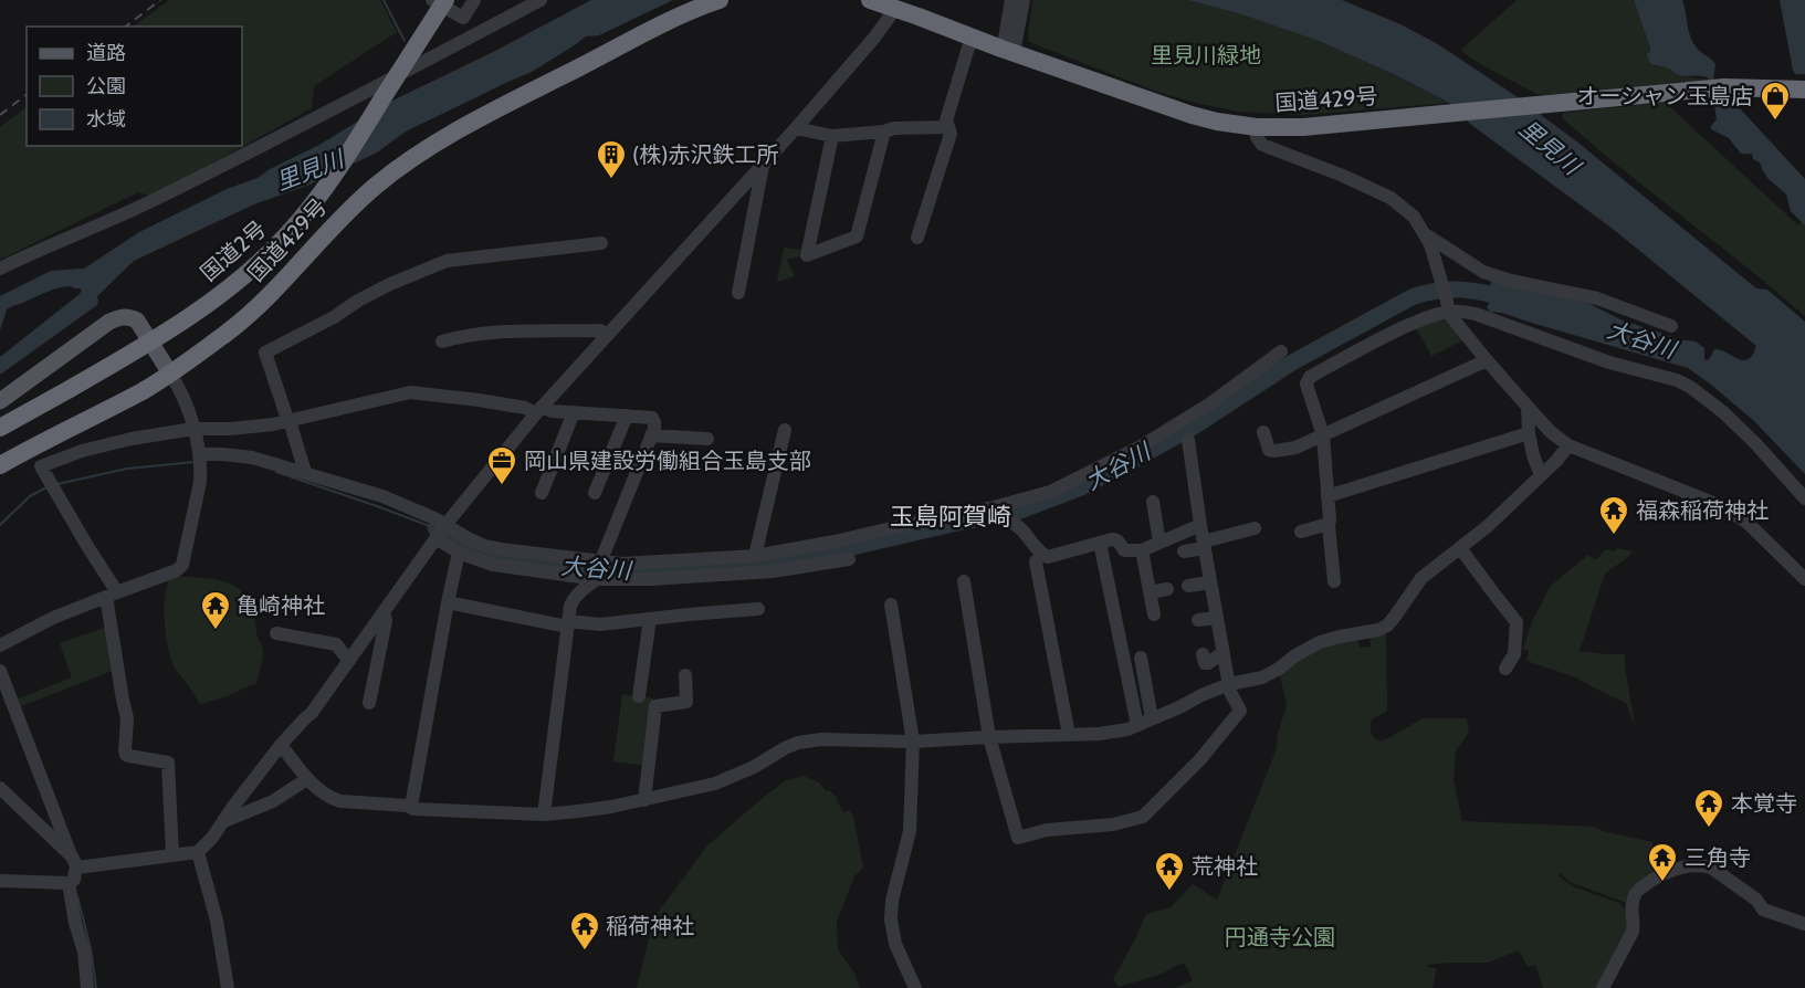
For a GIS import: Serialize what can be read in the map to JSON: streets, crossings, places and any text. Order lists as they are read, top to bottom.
{
  "streets": {
    "highway": ["国道429号", "国道2号"]
  },
  "districts": ["玉島阿賀崎"],
  "water": ["里見川", "大谷川"],
  "parks": ["里見川緑地", "円通寺公園"],
  "places": {
    "shop": ["オーシャン玉島店"],
    "building": ["(株)赤沢鉄工所"],
    "office": ["岡山県建設労働組合玉島支部"],
    "temple": [
      "福森稲荷神社",
      "亀崎神社",
      "本覚寺",
      "三角寺",
      "荒神社",
      "稲荷神社"
    ]
  },
  "legend": ["道路", "公園", "水域"]
}
